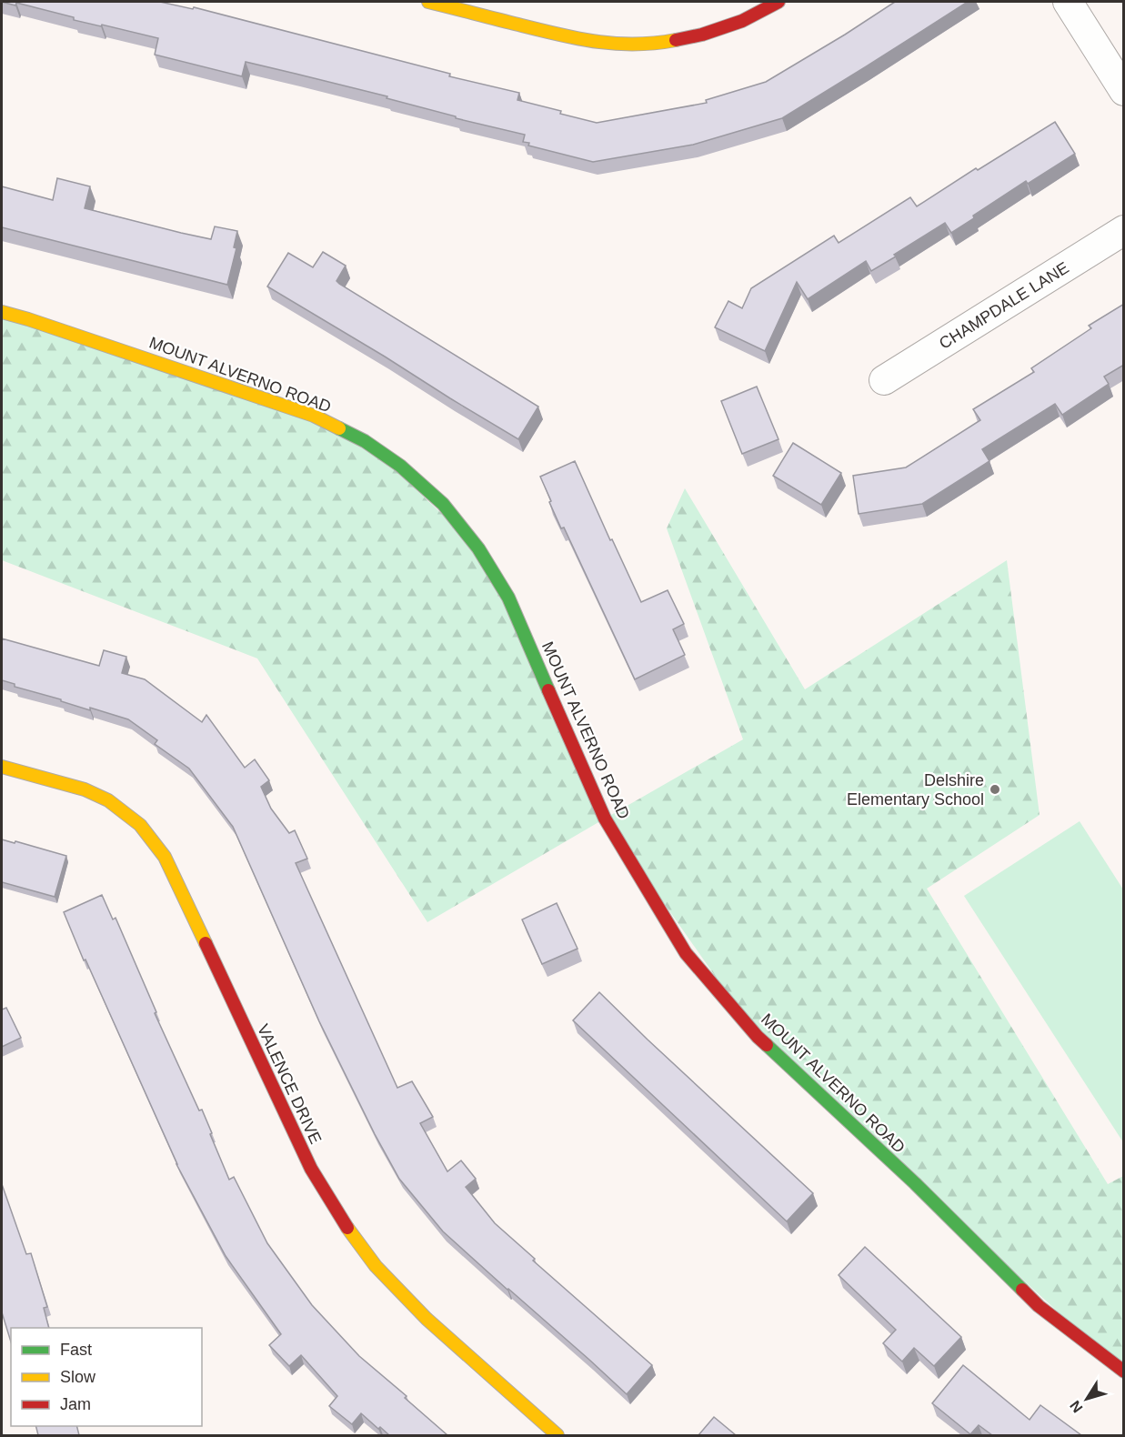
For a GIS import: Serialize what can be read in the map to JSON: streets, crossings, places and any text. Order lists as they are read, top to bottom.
{
  "streets": {
    "street": ["CHAMPDALE LANE", "MOUNT ALVERNO ROAD", "VALENCE DRIVE"]
  },
  "places": ["Delshire Elementary School"],
  "legend": ["Fast", "Slow", "Jam"],
  "north": "bottom left"
}
